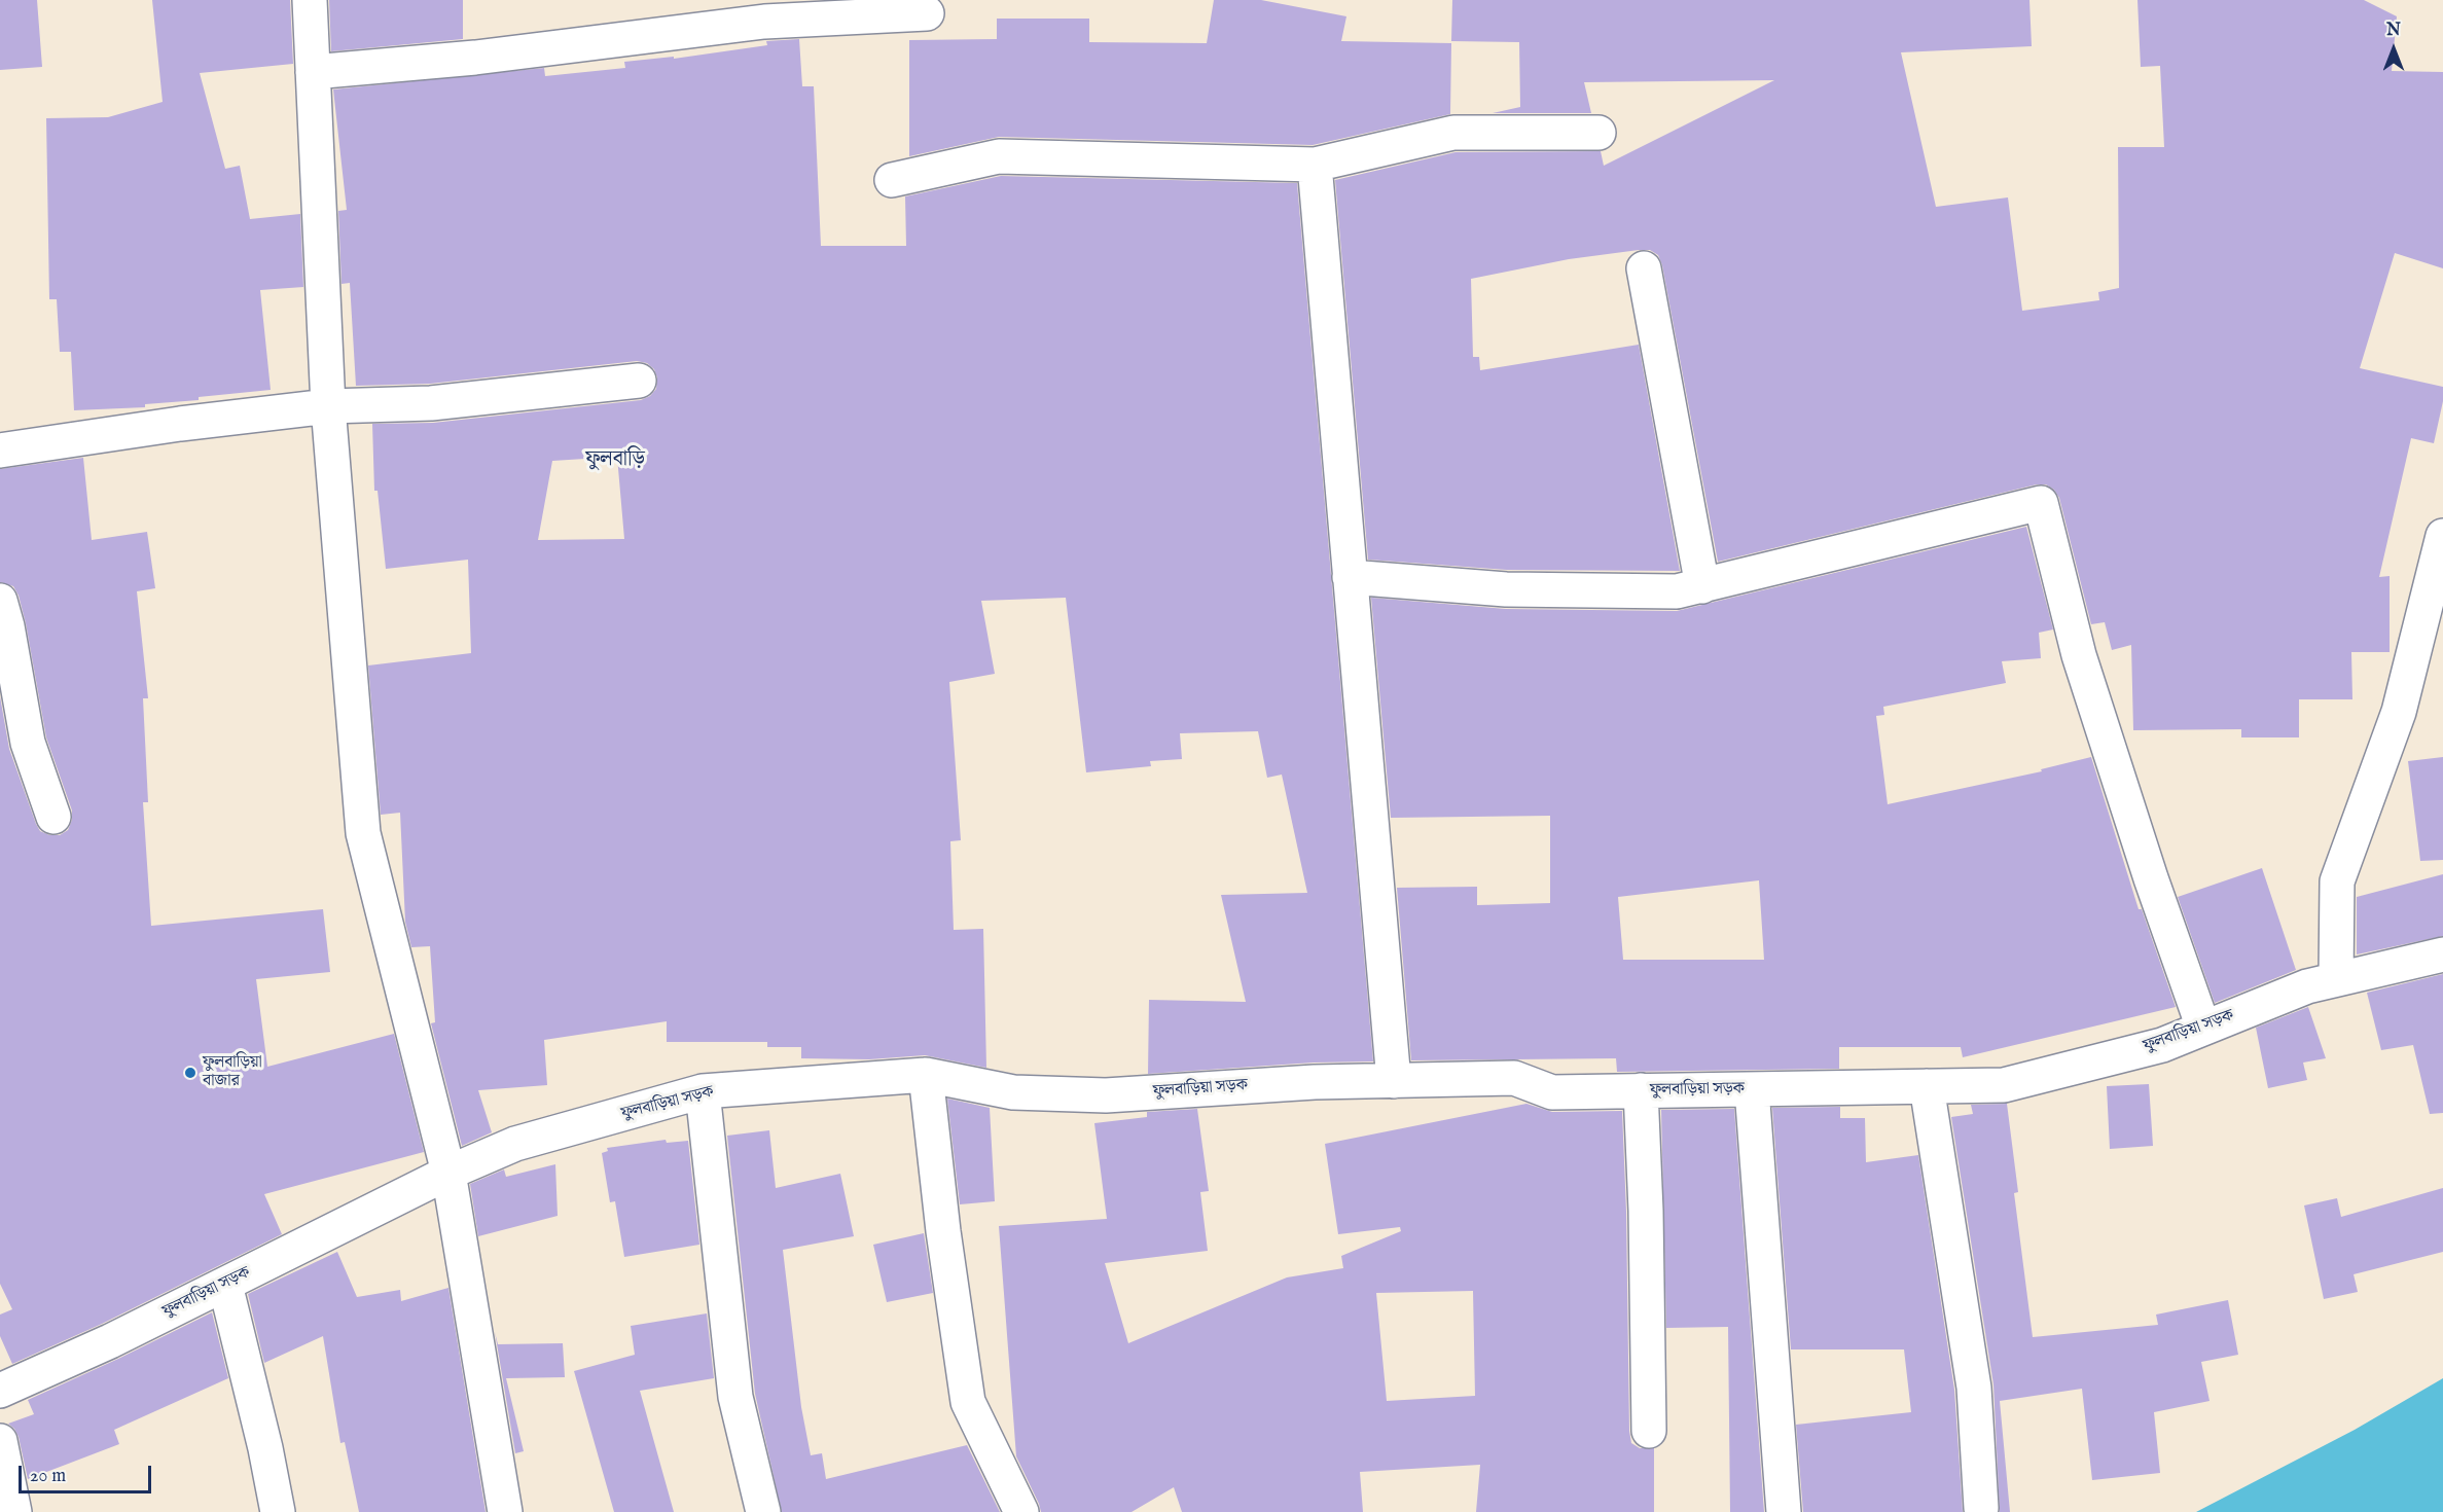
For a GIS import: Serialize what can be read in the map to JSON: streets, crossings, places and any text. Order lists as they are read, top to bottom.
{
  "streets": {
    "street": ["ফুলবাড়িয়া সড়ক"]
  },
  "districts": ["ফুলবাড়ি"],
  "places": ["ফুলবাড়িয়া বাজার"],
  "scale_bar": "20 m",
  "north": "top"
}
